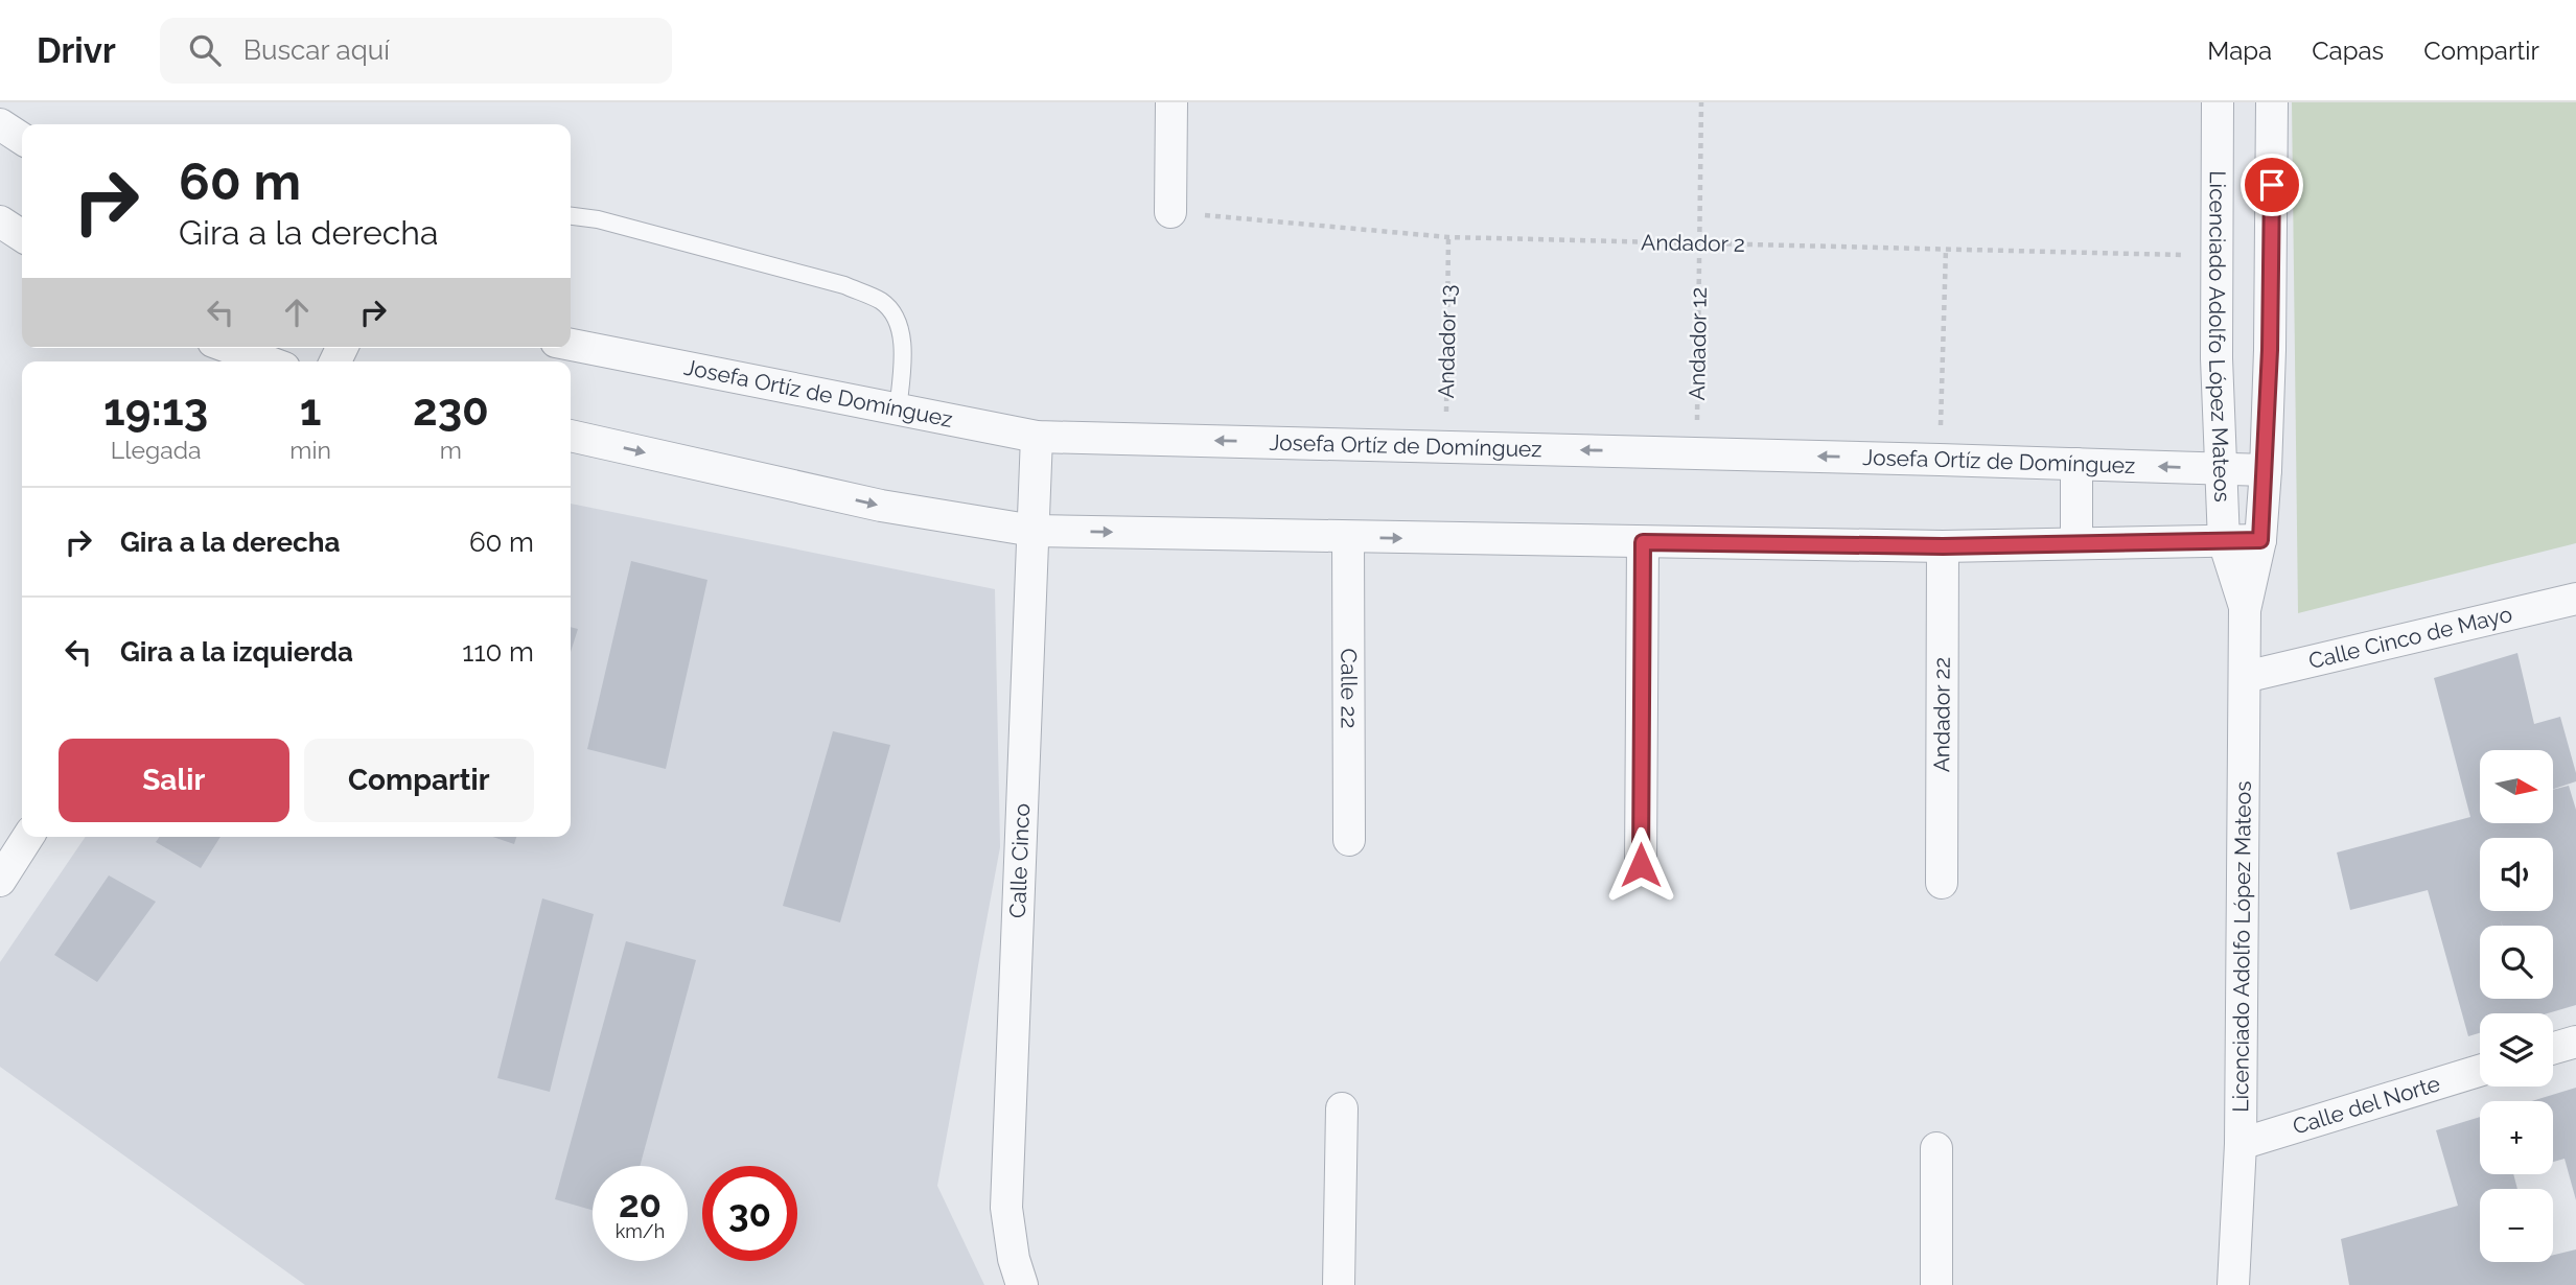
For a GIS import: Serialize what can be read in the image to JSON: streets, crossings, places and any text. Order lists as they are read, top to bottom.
{
  "streets": {
    "street": [
      "Licenciado Adolfo López Mateos",
      "Josefa Ortíz de Domínguez",
      "Calle Cinco de Mayo",
      "Calle 22",
      "Andador 22",
      "Calle Cinco",
      "Calle del Norte"
    ],
    "path": ["Andador 2", "Andador 13", "Andador 12"]
  },
  "crossings": [
    ["Andador 2", "Licenciado Adolfo López Mateos"],
    ["Andador 2", "Andador 13"],
    ["Andador 2", "Andador 12"],
    ["Licenciado Adolfo López Mateos", "Josefa Ortíz de Domínguez"],
    ["Licenciado Adolfo López Mateos", "Calle Cinco de Mayo"],
    ["Licenciado Adolfo López Mateos", "Calle del Norte"],
    ["Andador 13", "Josefa Ortíz de Domínguez"],
    ["Andador 12", "Josefa Ortíz de Domínguez"],
    ["Josefa Ortíz de Domínguez", "Calle Cinco"]
  ],
  "north": "right",
  "page": {
    "header": "Drivr",
    "search": "Buscar aquí",
    "nav": ["Mapa", "Capas", "Compartir"],
    "turn": ["60 m", "Gira a la derecha"],
    "eta": [
      "19:13",
      "Llegada",
      "1",
      "min",
      "230",
      "m"
    ],
    "list": [
      {
        "name": "Gira a la derecha",
        "value": "60 m"
      },
      {
        "name": "Gira a la izquierda",
        "value": "110 m"
      }
    ],
    "buttons": ["Salir", "Compartir"],
    "map_buttons": ["+", "−"],
    "speed": "20 km/h",
    "limit": "30"
  }
}
